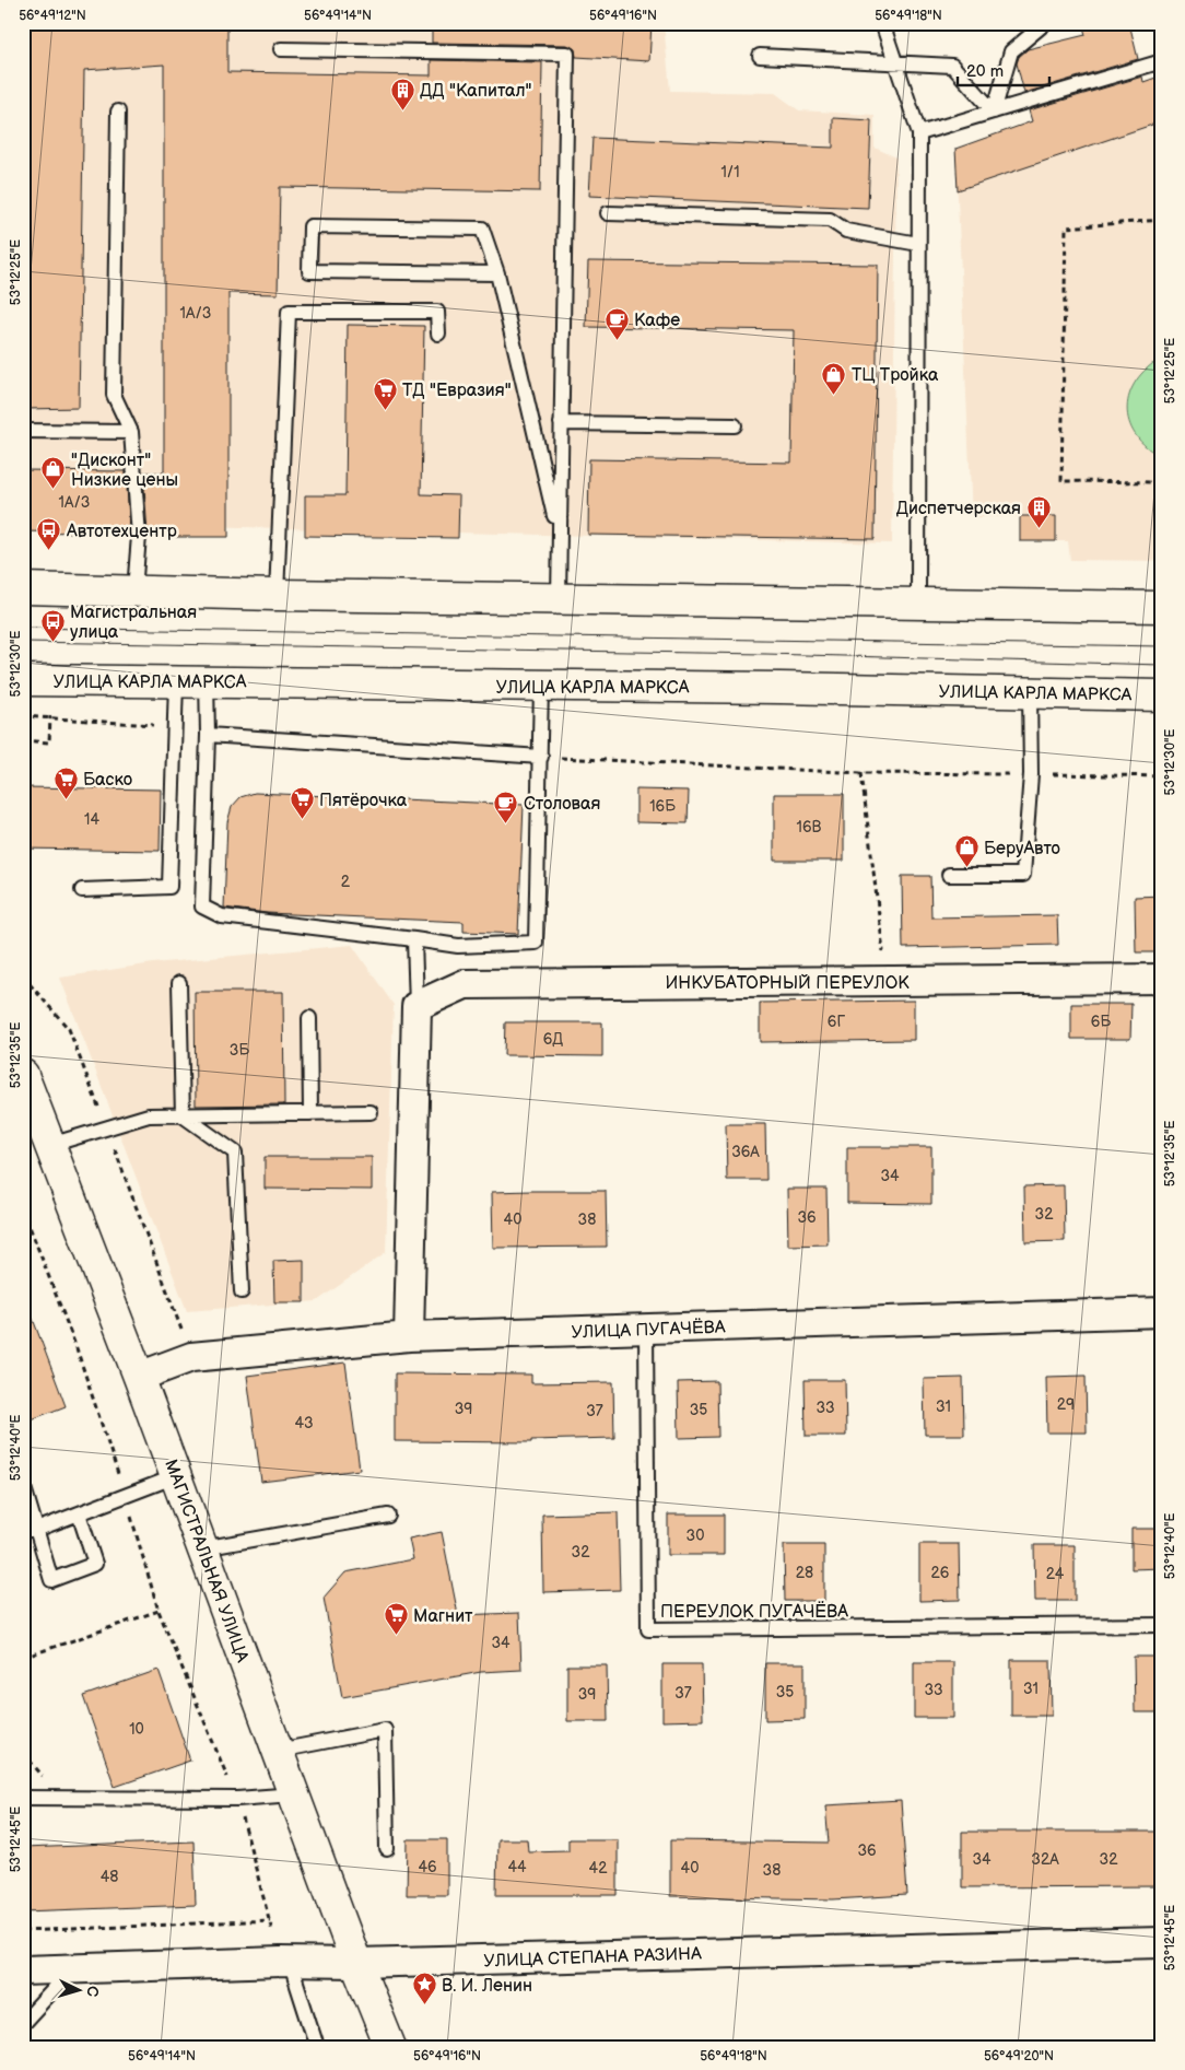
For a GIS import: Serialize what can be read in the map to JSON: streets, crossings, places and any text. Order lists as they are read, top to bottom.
{
  "streets": {
    "main road": ["УЛИЦА КАРЛА МАРКСА", "МАГИСТРАЛЬНАЯ УЛИЦА"],
    "street": ["ИНКУБАТОРНЫЙ ПЕРЕУЛОК", "УЛИЦА ПУГАЧЁВА", "УЛИЦА СТЕПАНА РАЗИНА"],
    "lane": ["ПЕРЕУЛОК ПУГАЧЁВА"]
  },
  "crossings": [
    ["УЛИЦА ПУГАЧЁВА", "МАГИСТРАЛЬНАЯ УЛИЦА"],
    ["УЛИЦА ПУГАЧЁВА", "ПЕРЕУЛОК ПУГАЧЁВА"],
    ["МАГИСТРАЛЬНАЯ УЛИЦА", "УЛИЦА СТЕПАНА РАЗИНА"]
  ],
  "places": {
    "building": ["ДД \"Капитал\"", "Диспетчерская"],
    "cafe": ["Кафе", "Столовая"],
    "shop": ["ТЦ Тройка", "\"Дисконт\" Низкие цены", "БеруАвто"],
    "supermarket": [
      "ТД \"Евразия\"",
      "Баско",
      "Пятёрочка",
      "Магнит"
    ],
    "bus stop": ["Автотехцентр", "Магистральная улица"],
    "place": ["В. И. Ленин"]
  },
  "house_numbers": [
    "1/1",
    "1А/3",
    "1А/3",
    "16Б",
    "14",
    "16В",
    "2",
    "6Г",
    "6Б",
    "6Д",
    "3Б",
    "36А",
    "34",
    "32",
    "36",
    "40",
    "38",
    "29",
    "31",
    "33",
    "39",
    "35",
    "37",
    "43",
    "30",
    "32",
    "28",
    "26",
    "24",
    "34",
    "31",
    "33",
    "35",
    "37",
    "39",
    "10",
    "36",
    "34",
    "32А",
    "32",
    "46",
    "44",
    "42",
    "40",
    "38",
    "48"
  ],
  "scale_bar": "20 m",
  "north": "right",
  "coordinates": [
    "56°49'12\"N",
    "56°49'14\"N",
    "56°49'16\"N",
    "56°49'18\"N",
    "53°12'25\"E",
    "53°12'30\"E",
    "53°12'35\"E",
    "53°12'40\"E",
    "53°12'45\"E",
    "56°49'20\"N"
  ]
}
